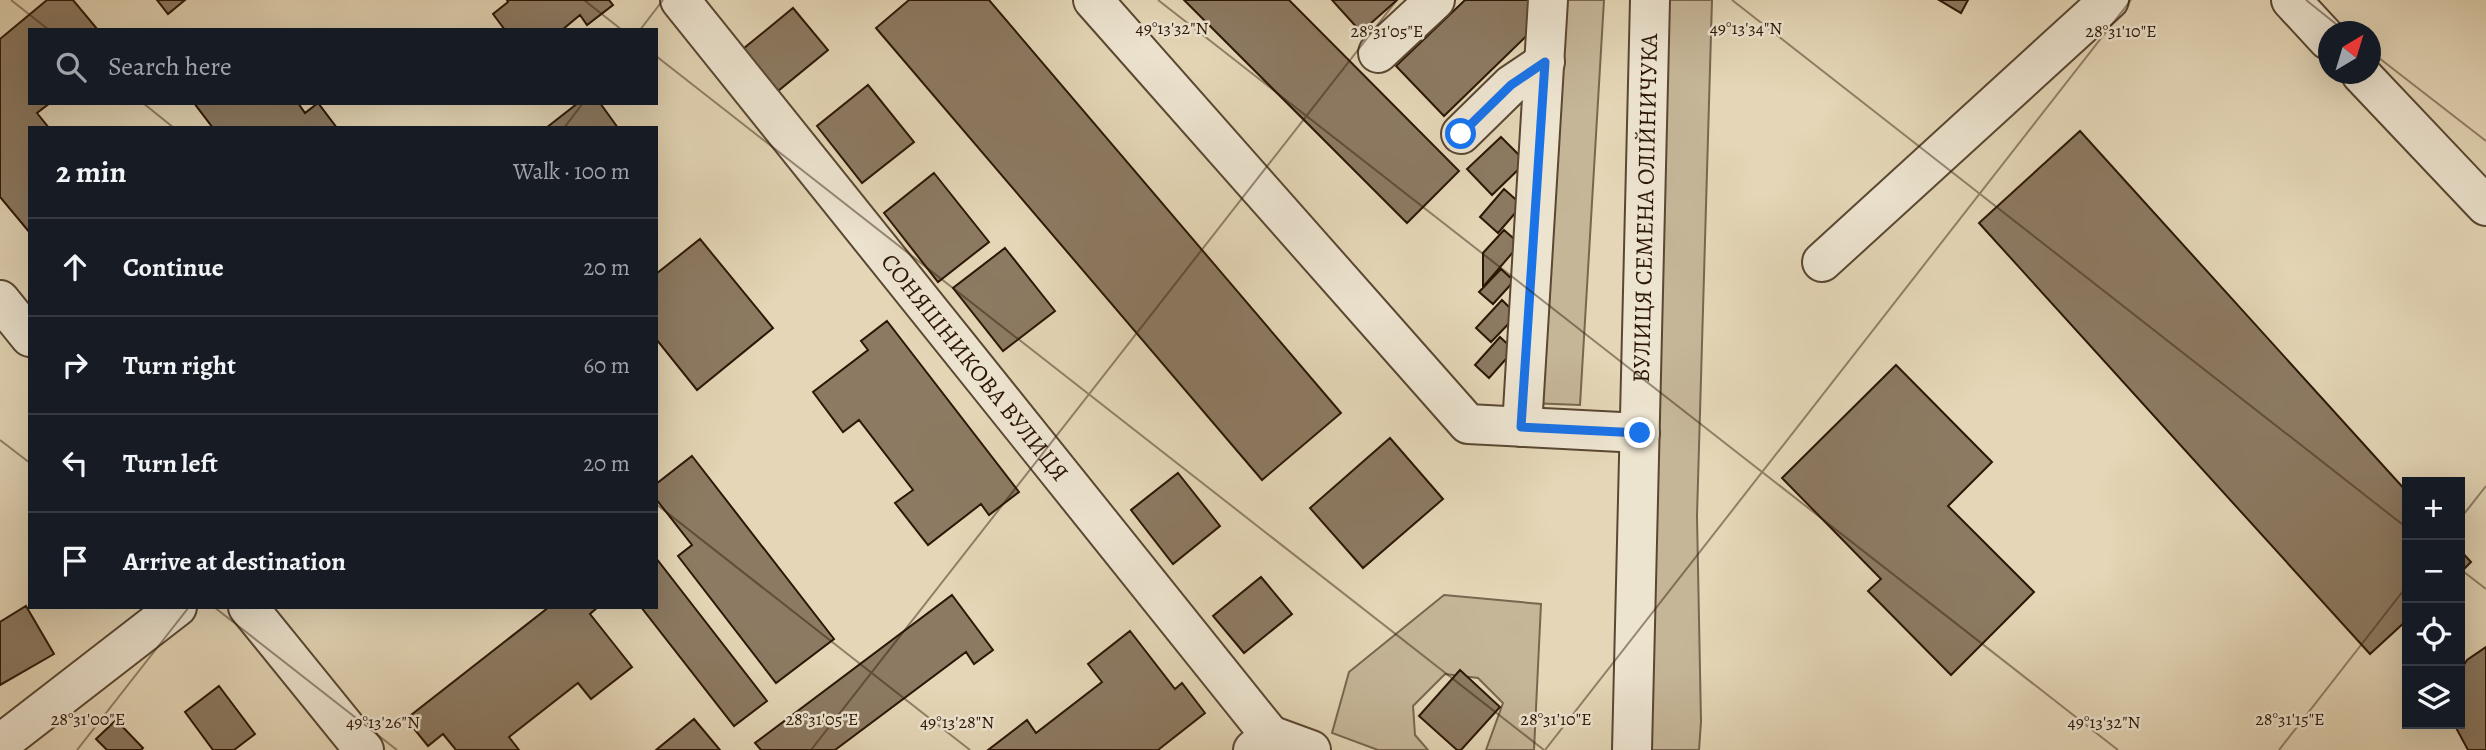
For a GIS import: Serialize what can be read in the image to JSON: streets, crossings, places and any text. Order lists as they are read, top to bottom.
{
  "streets": {
    "street": ["ВУЛИЦЯ СЕМЕНА ОЛІЙНИЧУКА", "СОНЯШНИКОВА ВУЛИЦЯ"]
  },
  "north": "top right",
  "page": {
    "search": "Search here",
    "heading": ["2 min", "Walk · 100 m"],
    "list": [
      ["Continue", "20 m"],
      ["Turn right", "60 m"],
      ["Turn left", "20 m"],
      "Arrive at destination"
    ],
    "map_buttons": ["+", "−"]
  },
  "coordinates": [
    "49°13'32\"N",
    "49°13'34\"N",
    "28°31'05\"E",
    "28°31'10\"E",
    "28°31'00\"E",
    "28°31'15\"E",
    "49°13'26\"N",
    "49°13'28\"N"
  ]
}
